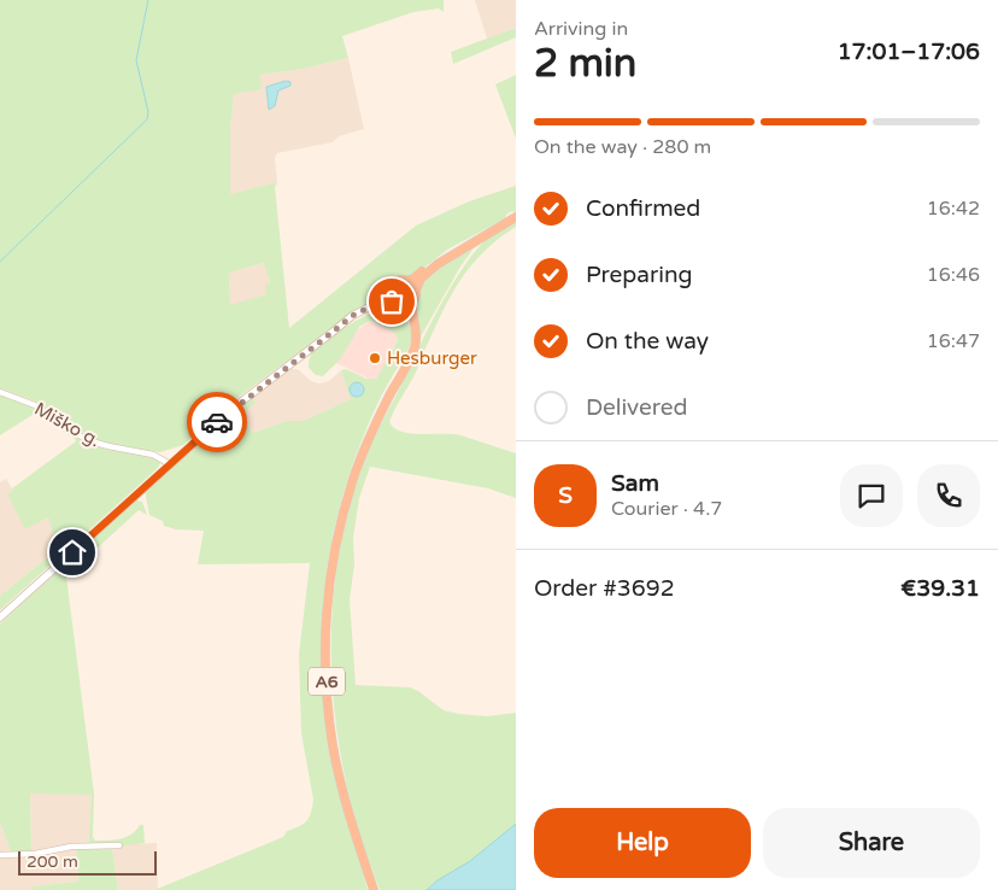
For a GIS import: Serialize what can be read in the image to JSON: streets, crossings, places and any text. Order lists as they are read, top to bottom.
{
  "streets": {
    "highway": ["A6"],
    "street": ["Miško g."]
  },
  "places": ["Hesburger"],
  "scale_bar": "200 m",
  "page": {
    "heading": ["2 min", "Arriving in", "17:01–17:06"],
    "panel": [
      "Sam",
      "Courier · 4.7",
      "Order #3692",
      "€39.31"
    ],
    "bar": "On the way · 280 m",
    "list": [
      ["Confirmed", "16:42"],
      ["Preparing", "16:46"],
      ["On the way", "16:47"],
      "Delivered"
    ],
    "round": "S",
    "buttons": ["Help", "Share"],
    "scale": "200 m"
  }
}
